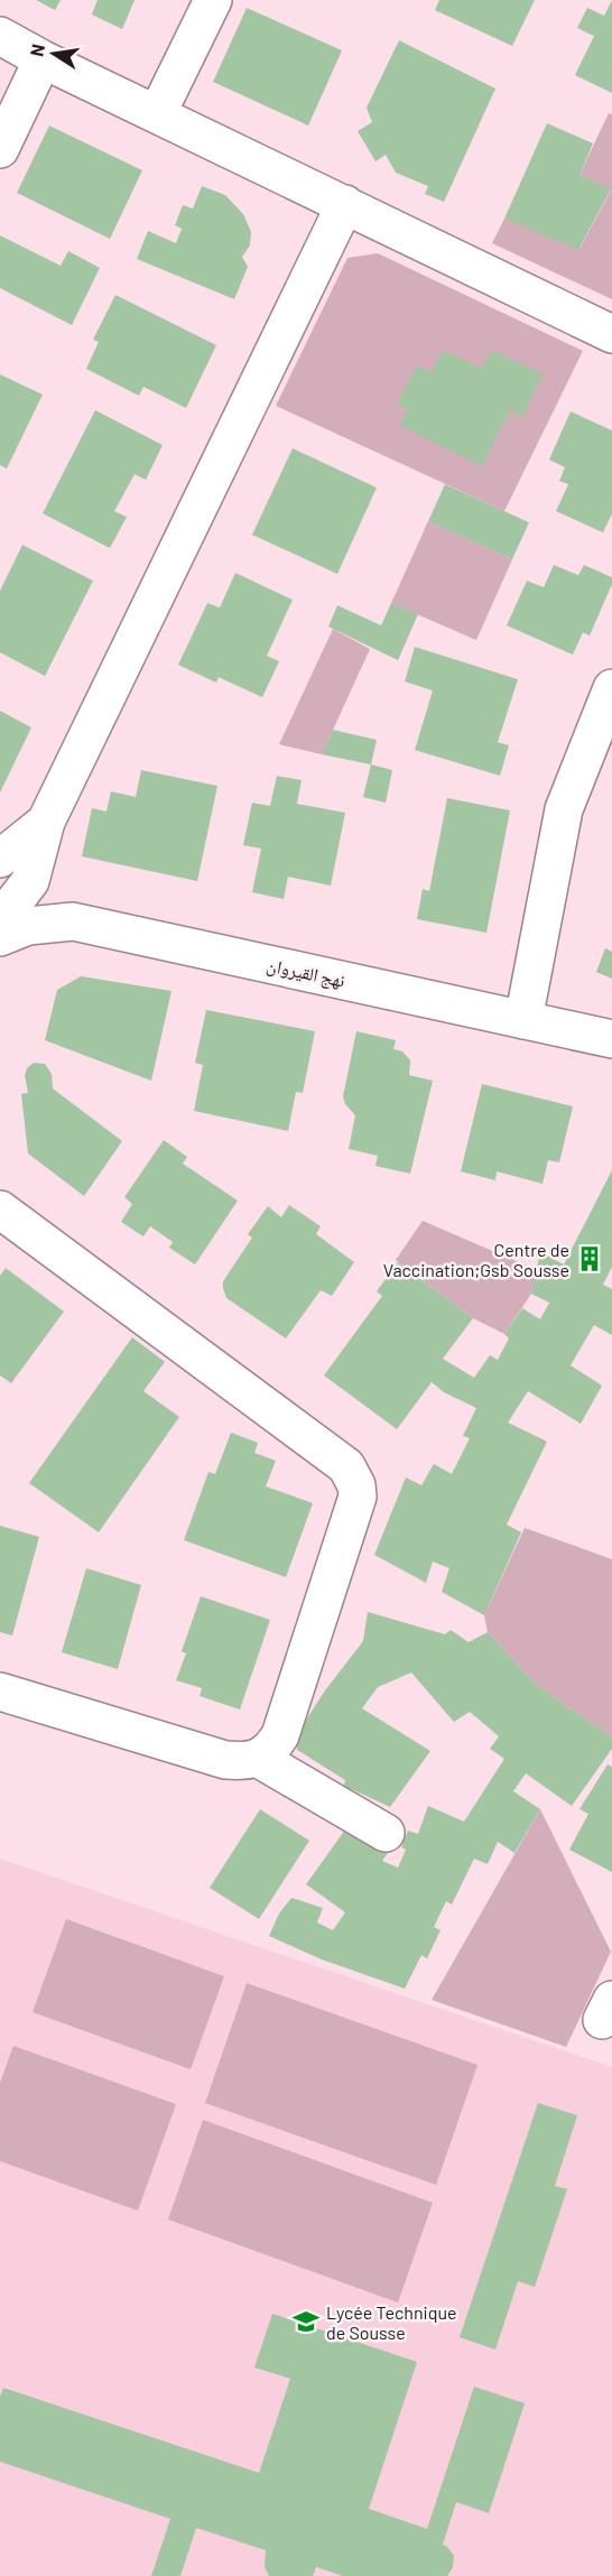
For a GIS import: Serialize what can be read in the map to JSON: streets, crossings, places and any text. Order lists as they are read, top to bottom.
{
  "streets": {
    "street": ["نهج القيروان"]
  },
  "places": {
    "building": ["Centre de Vaccination;Gsb Sousse"],
    "school or university": ["Lycée Technique de Sousse"]
  },
  "north": "left"
}
